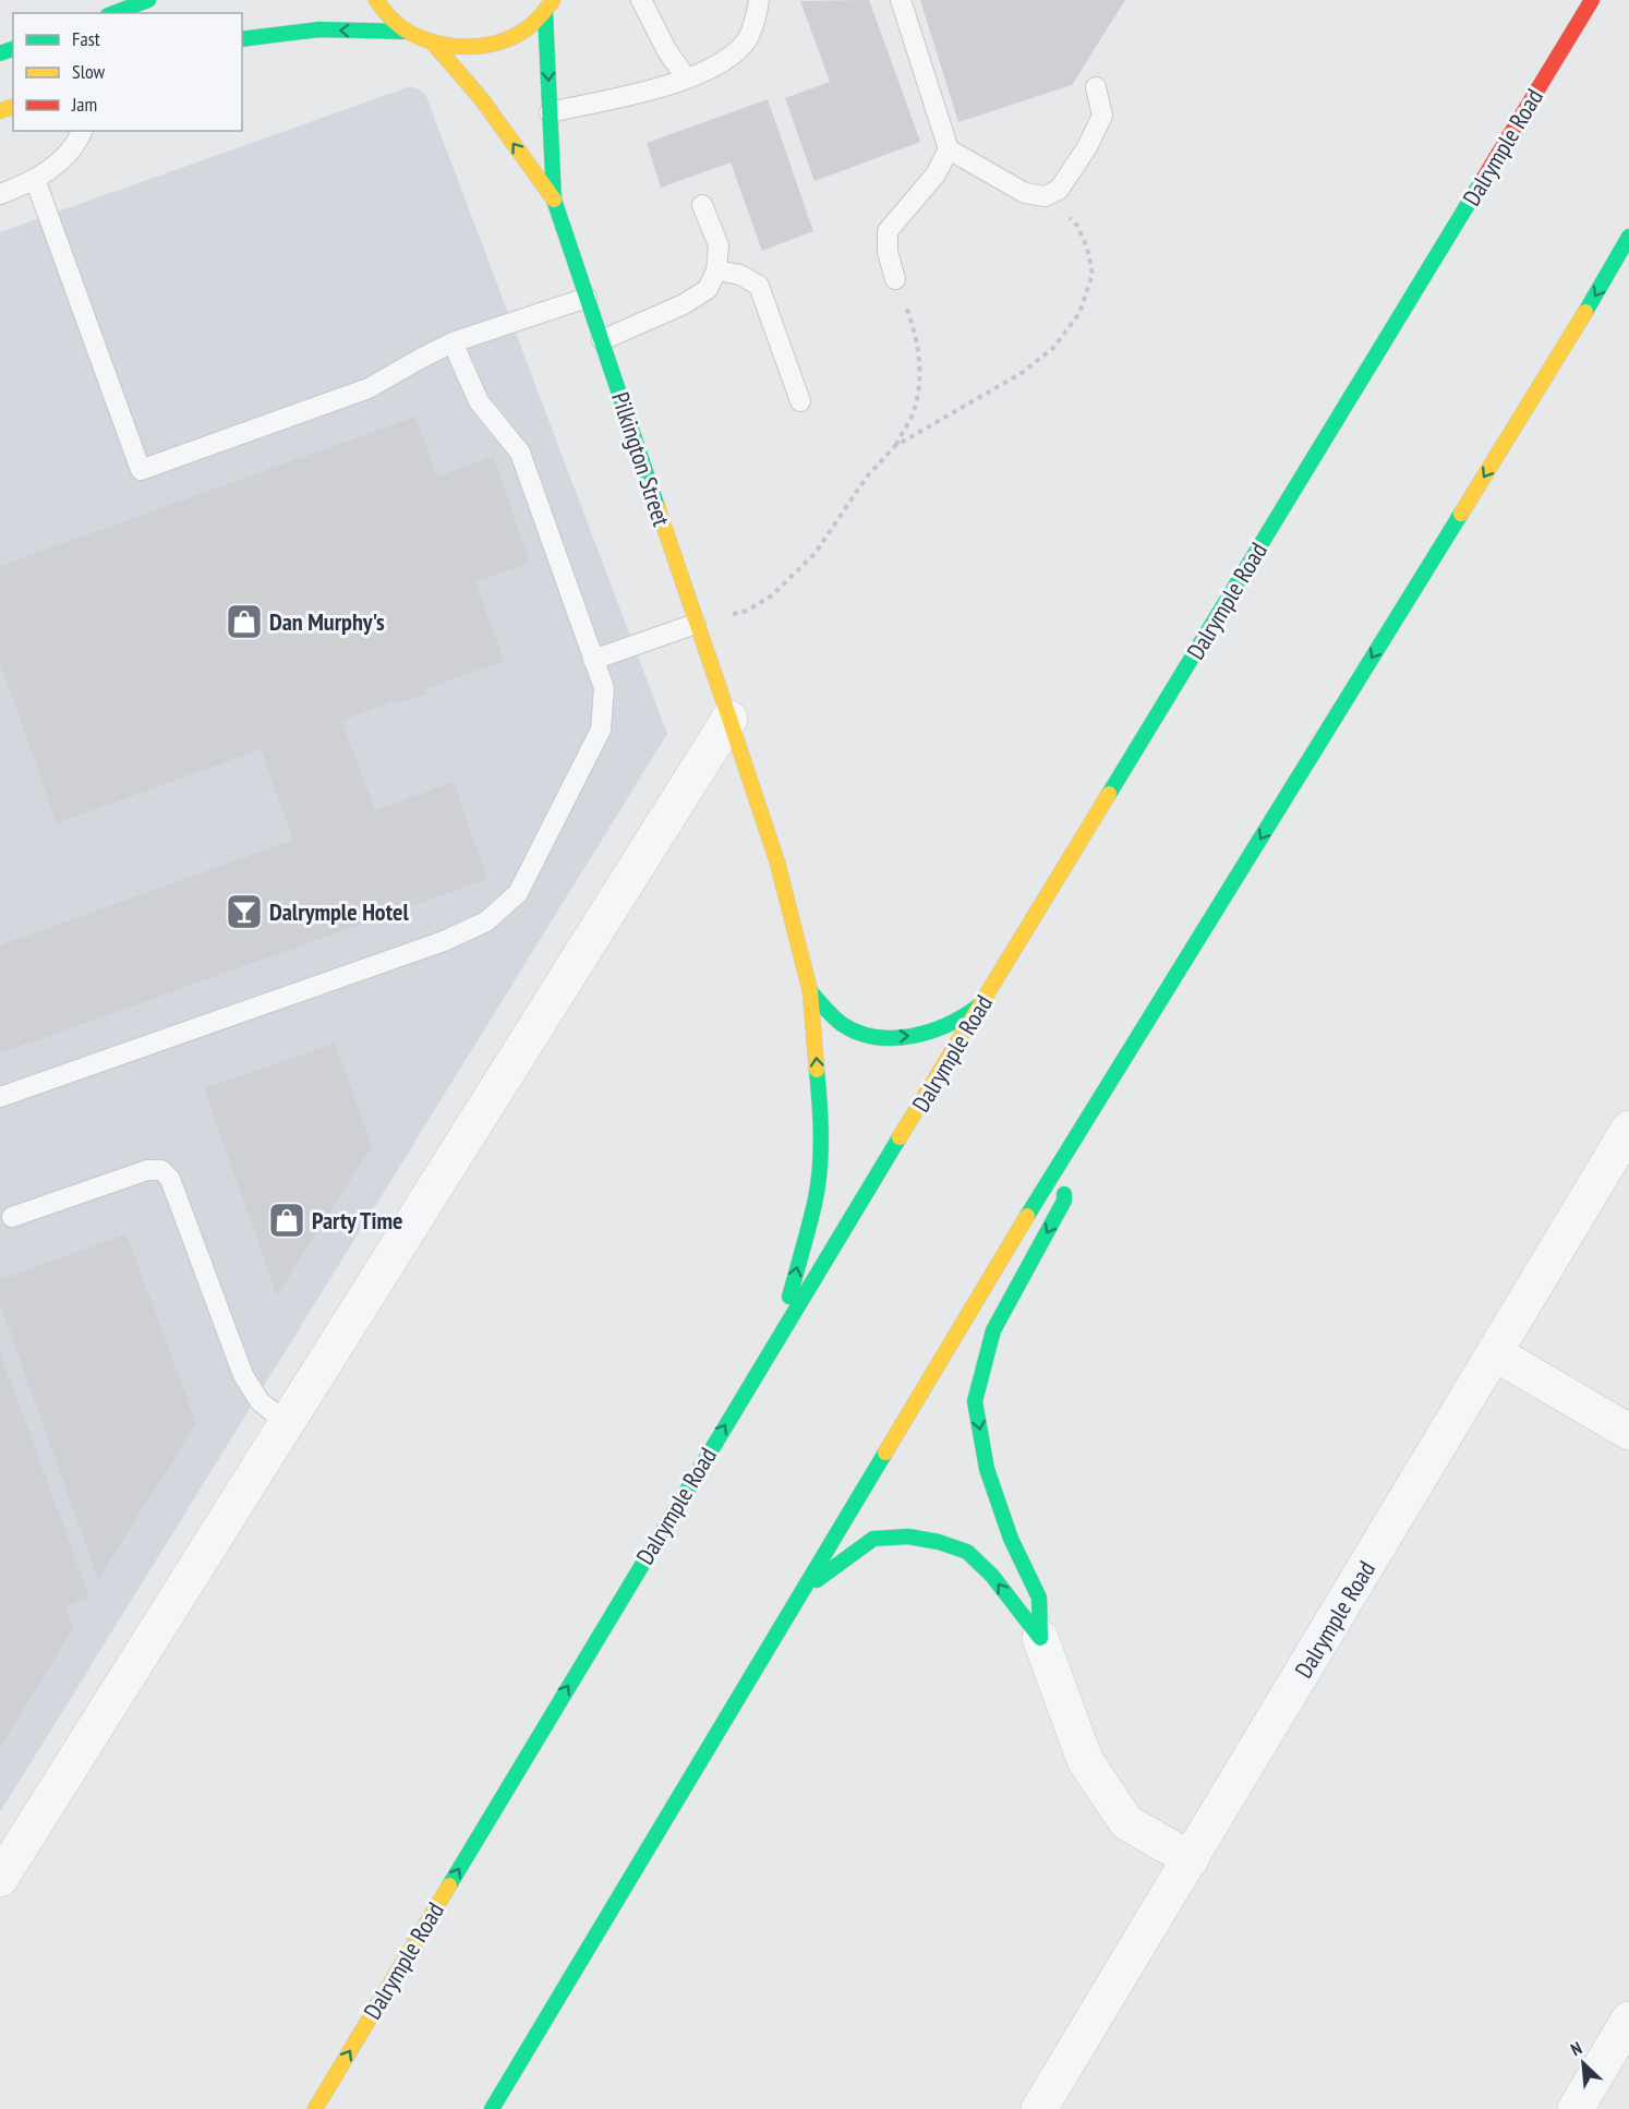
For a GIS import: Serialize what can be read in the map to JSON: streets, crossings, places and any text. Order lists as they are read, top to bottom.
{
  "streets": {
    "main road": ["Dalrymple Road", "Pilkington Street"]
  },
  "crossings": [
    ["Dalrymple Road", "Pilkington Street"]
  ],
  "places": {
    "shop": ["Dan Murphy's", "Party Time"],
    "bar": ["Dalrymple Hotel"]
  },
  "legend": ["Fast", "Slow", "Jam"],
  "north": "top left"
}
